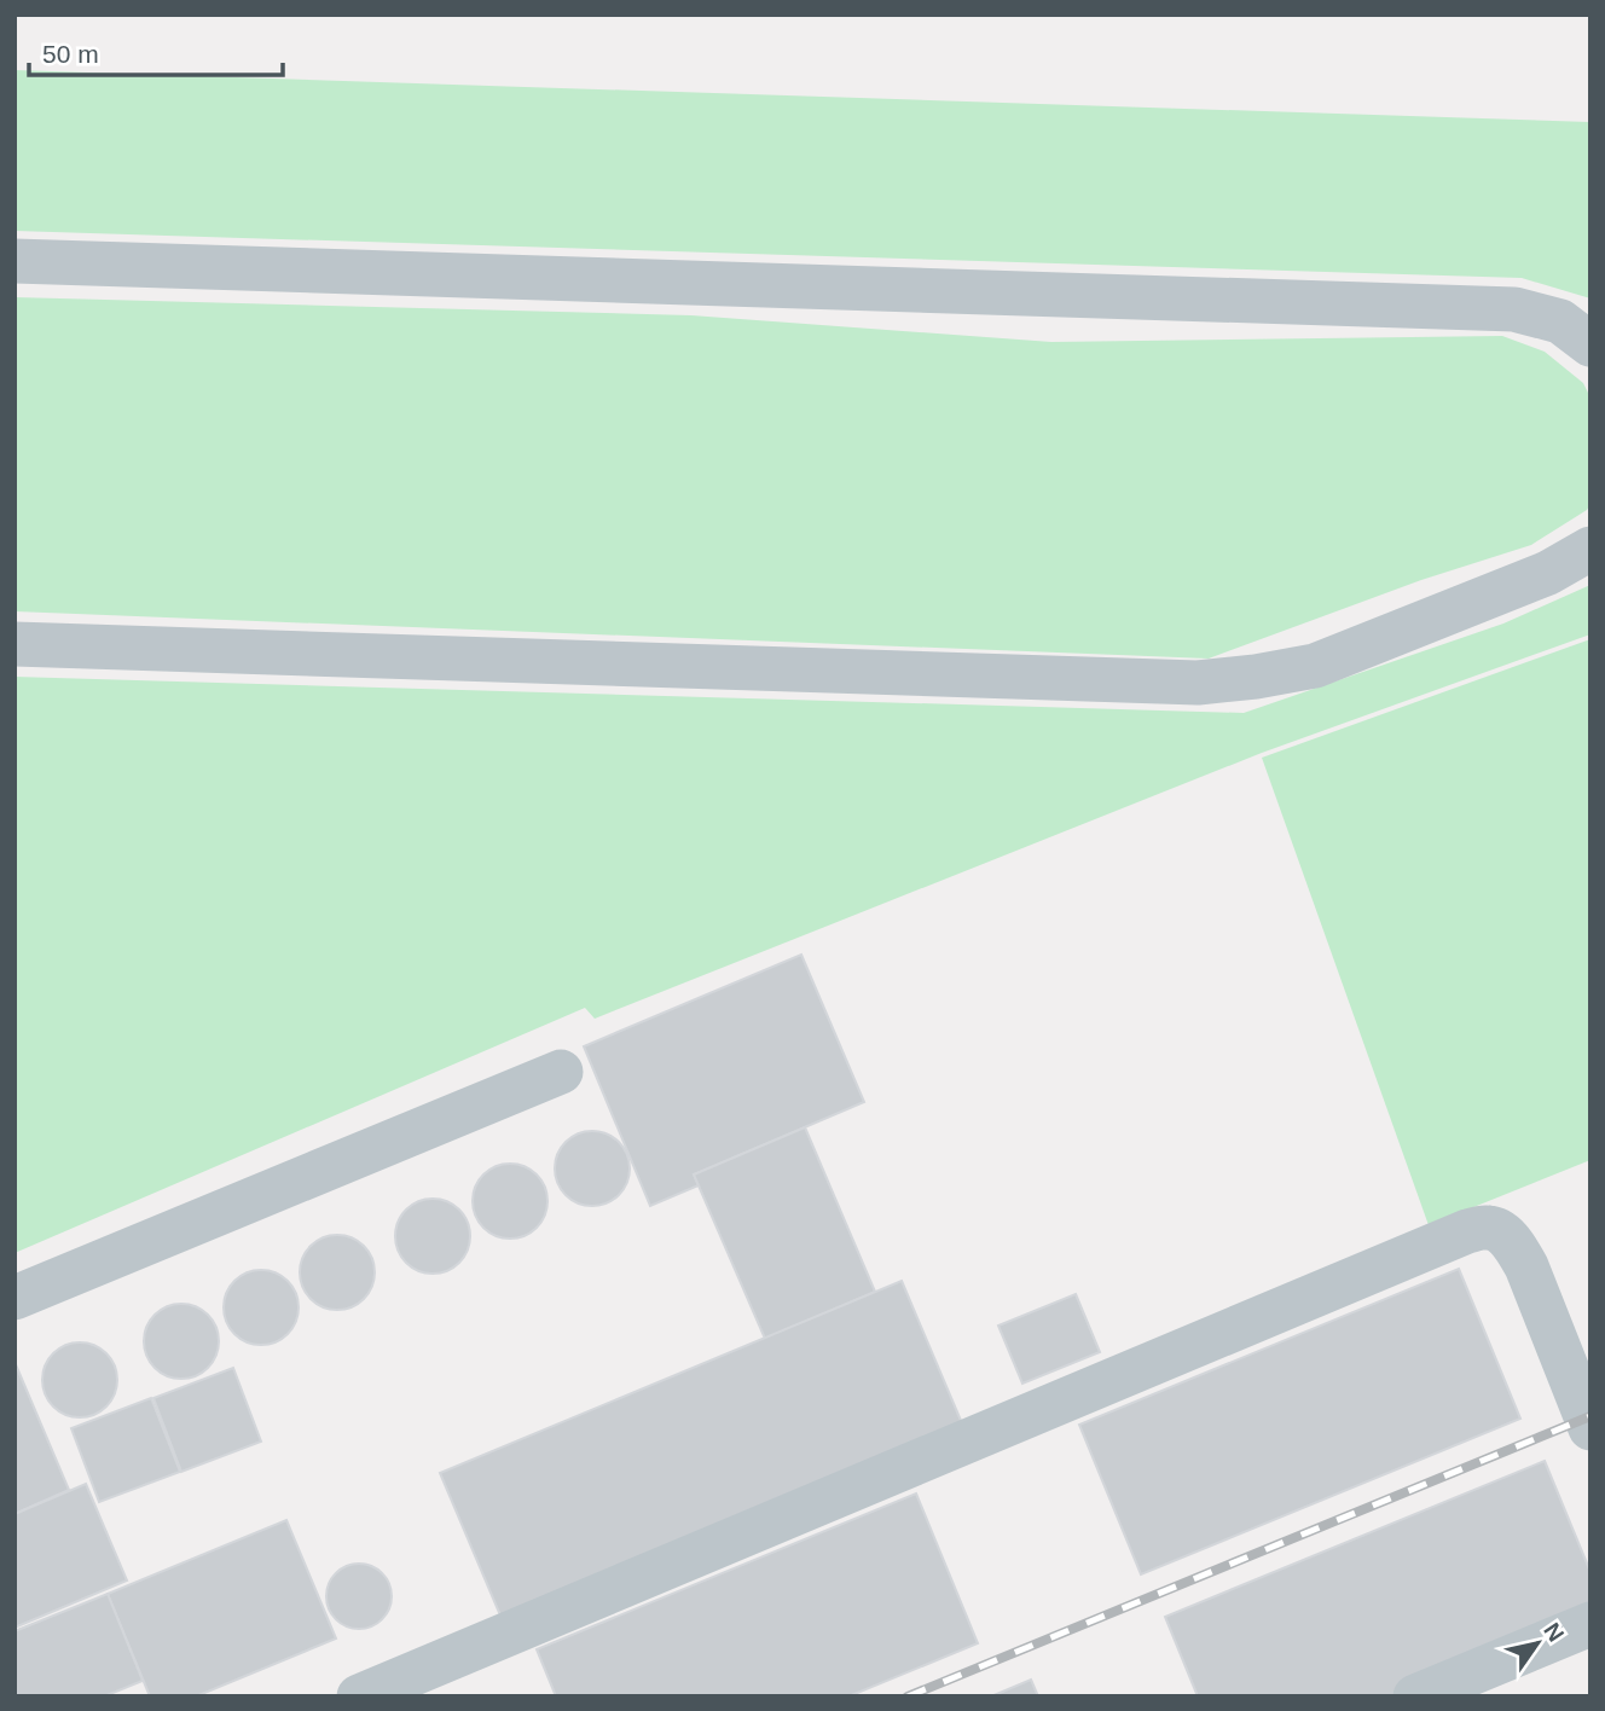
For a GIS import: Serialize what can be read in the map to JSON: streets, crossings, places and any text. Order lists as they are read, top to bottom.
{
  "scale_bar": "50 m",
  "north": "top right"
}
